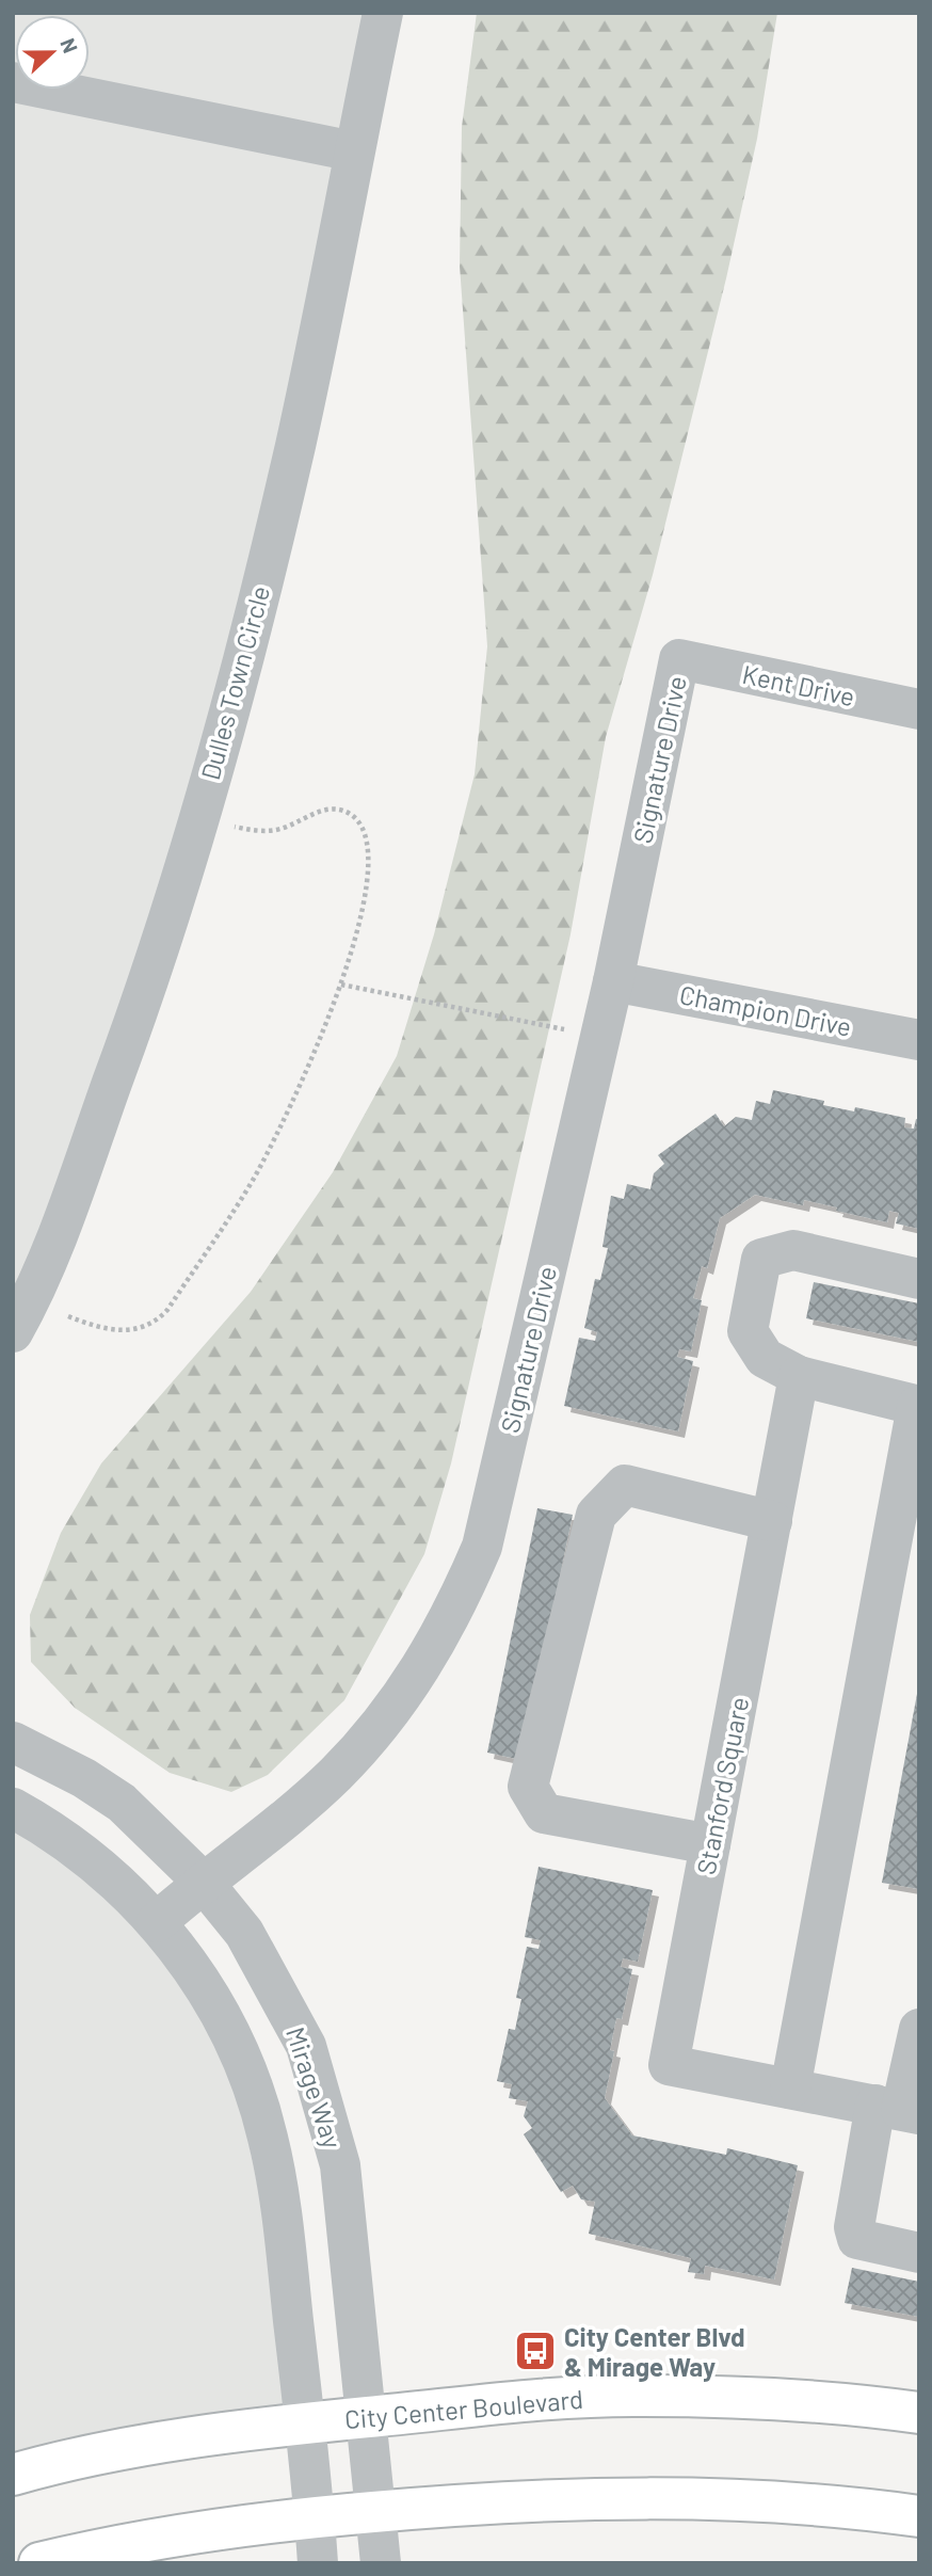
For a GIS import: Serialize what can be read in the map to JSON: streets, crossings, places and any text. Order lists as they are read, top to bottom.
{
  "streets": {
    "main road": ["City Center Boulevard"],
    "street": [
      "Dulles Town Circle",
      "Kent Drive",
      "Signature Drive",
      "Champion Drive",
      "Stanford Square",
      "Mirage Way"
    ]
  },
  "crossings": [
    ["Kent Drive", "Signature Drive"],
    ["Signature Drive", "Champion Drive"],
    ["Signature Drive", "Mirage Way"],
    ["Mirage Way", "City Center Boulevard"]
  ],
  "places": {
    "bus stop": ["City Center Blvd & Mirage Way"]
  },
  "north": "right"
}
